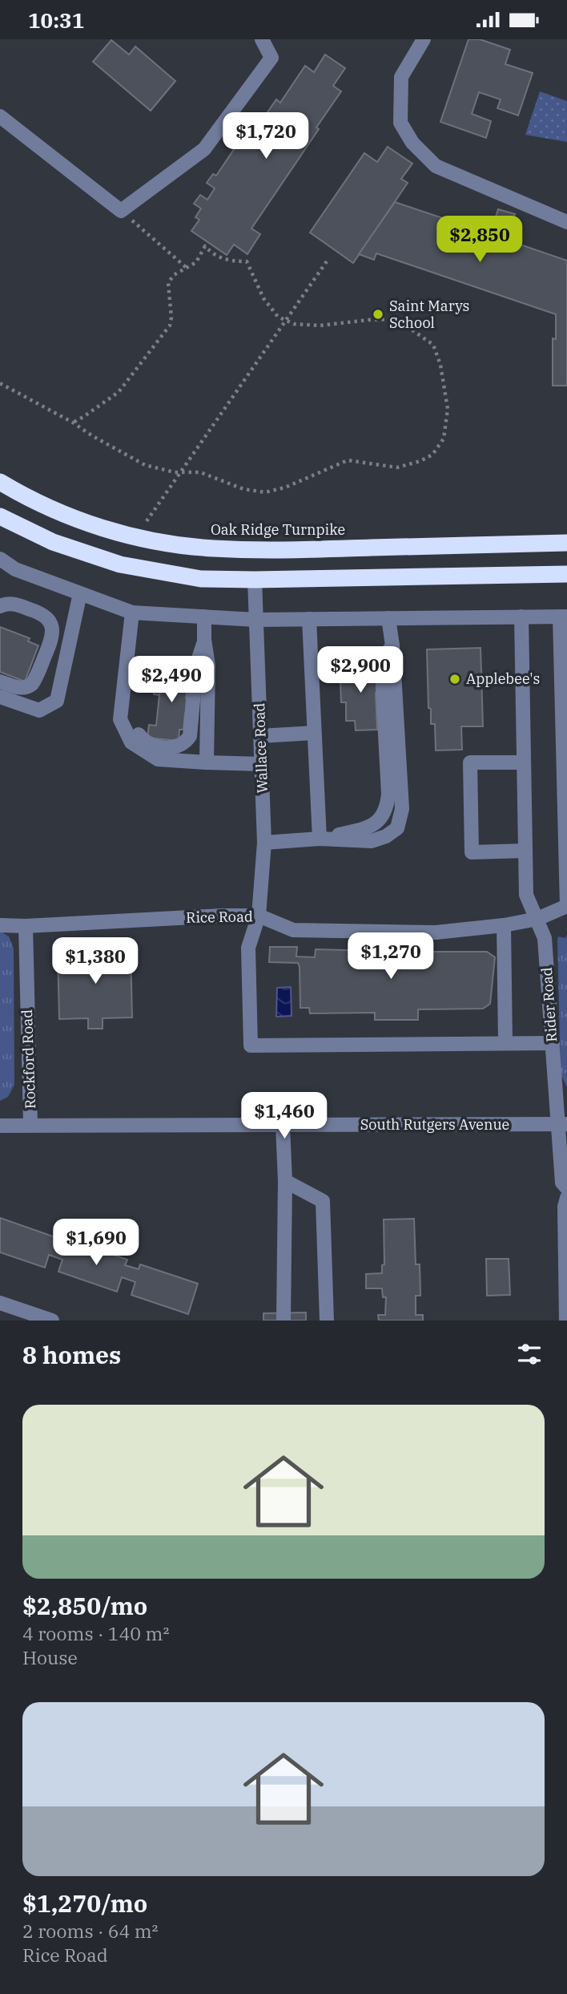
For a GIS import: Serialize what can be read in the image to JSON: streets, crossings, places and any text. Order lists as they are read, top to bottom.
{
  "streets": {
    "highway": ["Oak Ridge Turnpike"],
    "street": [
      "Wallace Road",
      "Rice Road",
      "Rider Road",
      "Rockford Road",
      "South Rutgers Avenue"
    ]
  },
  "crossings": [
    ["Wallace Road", "Rice Road"],
    ["Rice Road", "Rider Road"],
    ["Rice Road", "Rockford Road"],
    ["Rider Road", "South Rutgers Avenue"],
    ["Rockford Road", "South Rutgers Avenue"]
  ],
  "places": ["Saint Marys School", "Applebee's"],
  "page": {
    "status": "10:31",
    "price": [
      "$1,720",
      "$2,850",
      "$2,900",
      "$2,490",
      "$1,270",
      "$1,380",
      "$1,460",
      "$1,690"
    ],
    "heading": "8 homes",
    "list": [
      {
        "name": "$2,850/mo",
        "note": "4 rooms · 140 m² · House"
      },
      {
        "name": "$1,270/mo",
        "note": "2 rooms · 64 m² · Rice Road"
      }
    ]
  }
}
